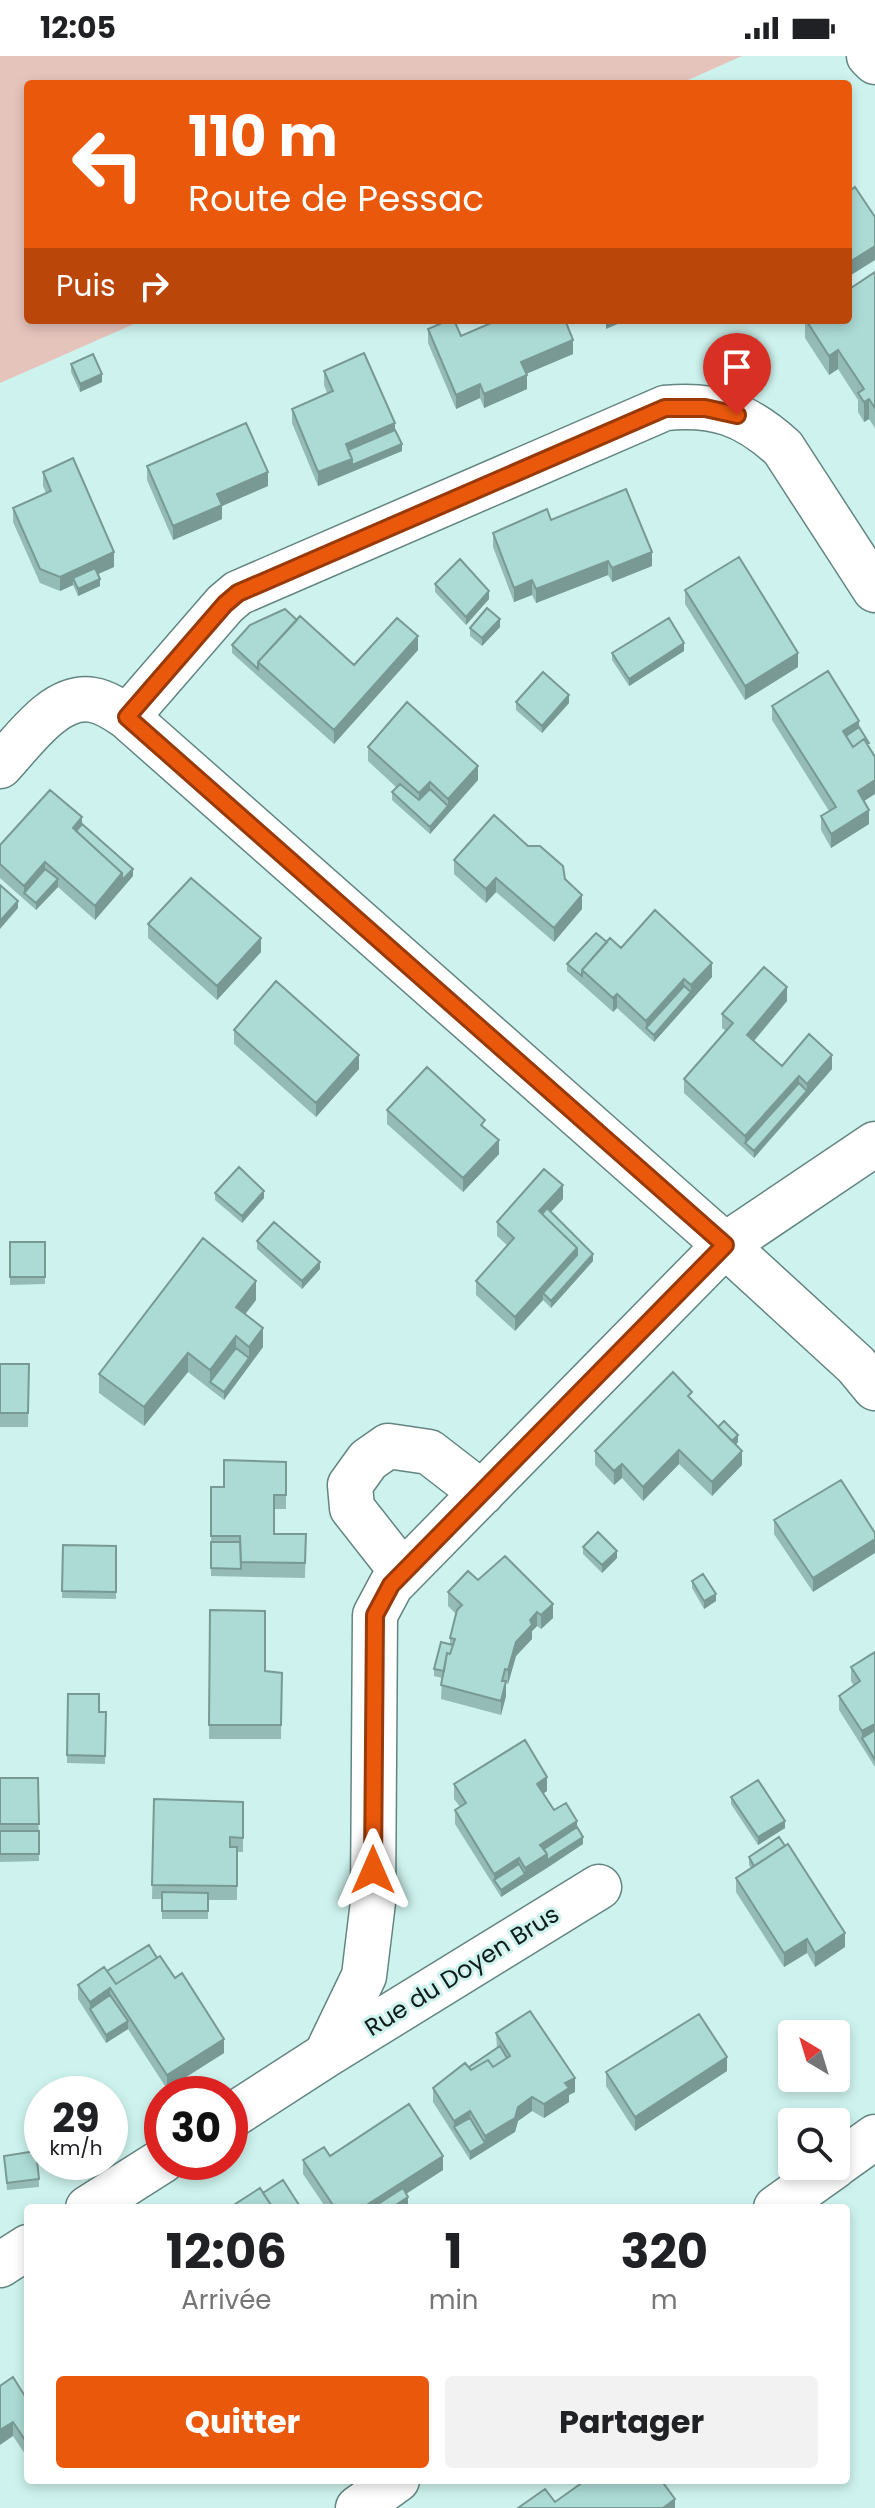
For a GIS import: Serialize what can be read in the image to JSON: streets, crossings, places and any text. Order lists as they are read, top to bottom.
{
  "streets": {
    "street": ["Rue du Doyen Brus"]
  },
  "north": "top left",
  "page": {
    "status": "12:05",
    "turn": ["110 m", "Route de Pessac"],
    "then": "Puis",
    "speed": "29 km/h",
    "limit": "30",
    "eta": [
      "12:06",
      "Arrivée",
      "1",
      "min",
      "320",
      "m"
    ],
    "buttons": ["Quitter", "Partager"]
  }
}
